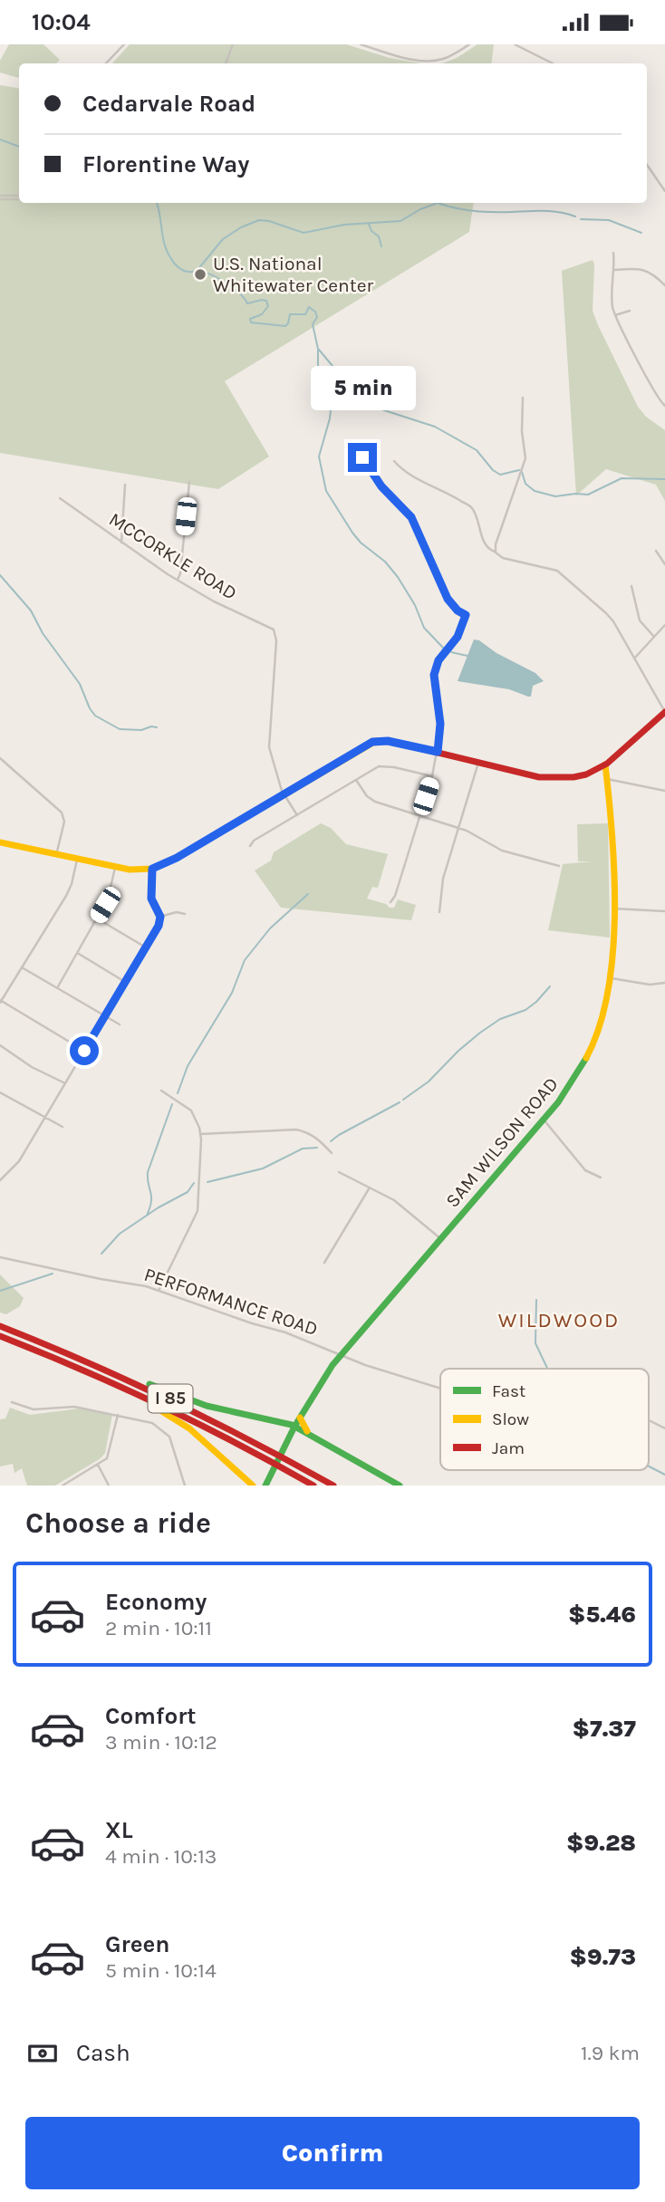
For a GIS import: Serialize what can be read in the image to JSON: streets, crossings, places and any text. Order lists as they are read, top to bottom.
{
  "streets": {
    "main road": ["SAM WILSON ROAD", "I 85"],
    "street": ["MCCORKLE ROAD", "PERFORMANCE ROAD"]
  },
  "crossings": [
    ["SAM WILSON ROAD", "PERFORMANCE ROAD"]
  ],
  "districts": ["WILDWOOD"],
  "places": ["U.S. National Whitewater Center"],
  "legend": ["Fast", "Slow", "Jam"],
  "page": {
    "status": "10:04",
    "banner": ["Cedarvale Road", "Florentine Way"],
    "bubble": "5 min",
    "heading": "Choose a ride",
    "list": [
      {
        "name": "Economy",
        "note": "2 min · 10:11",
        "value": "$5.46"
      },
      {
        "name": "Comfort",
        "note": "3 min · 10:12",
        "value": "$7.37"
      },
      {
        "name": "XL",
        "note": "4 min · 10:13",
        "value": "$9.28"
      },
      {
        "name": "Green",
        "note": "5 min · 10:14",
        "value": "$9.73"
      }
    ],
    "pay": ["Cash", "1.9 km"],
    "buttons": "Confirm"
  }
}
